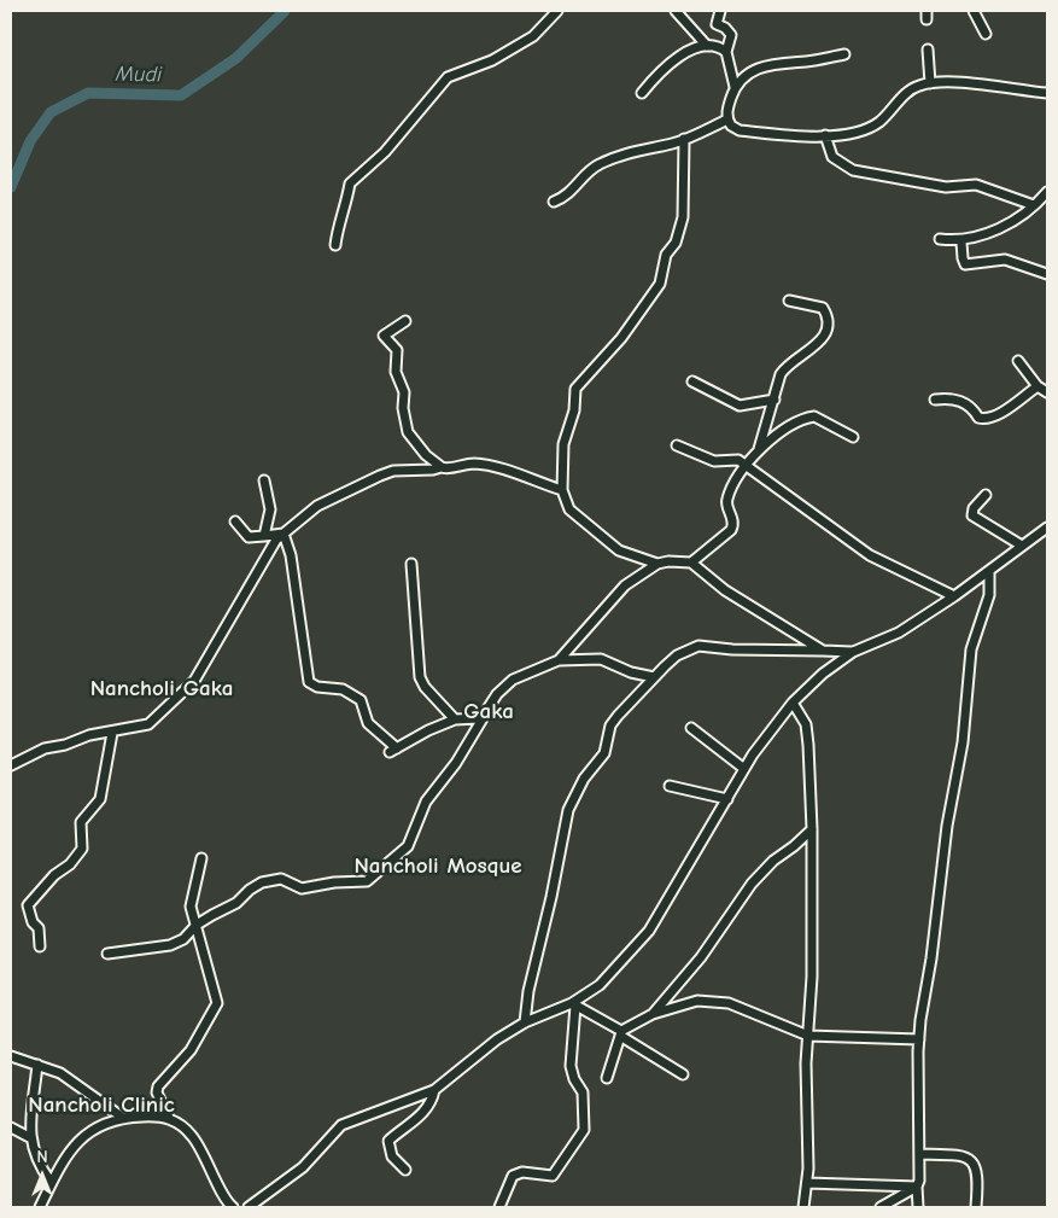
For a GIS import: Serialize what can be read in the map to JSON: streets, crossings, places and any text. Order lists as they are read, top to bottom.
{
  "districts": [
    "Nancholi Gaka",
    "Gaka",
    "Nancholi Mosque",
    "Nancholi Clinic"
  ],
  "water": ["Mudi"],
  "north": "top"
}
